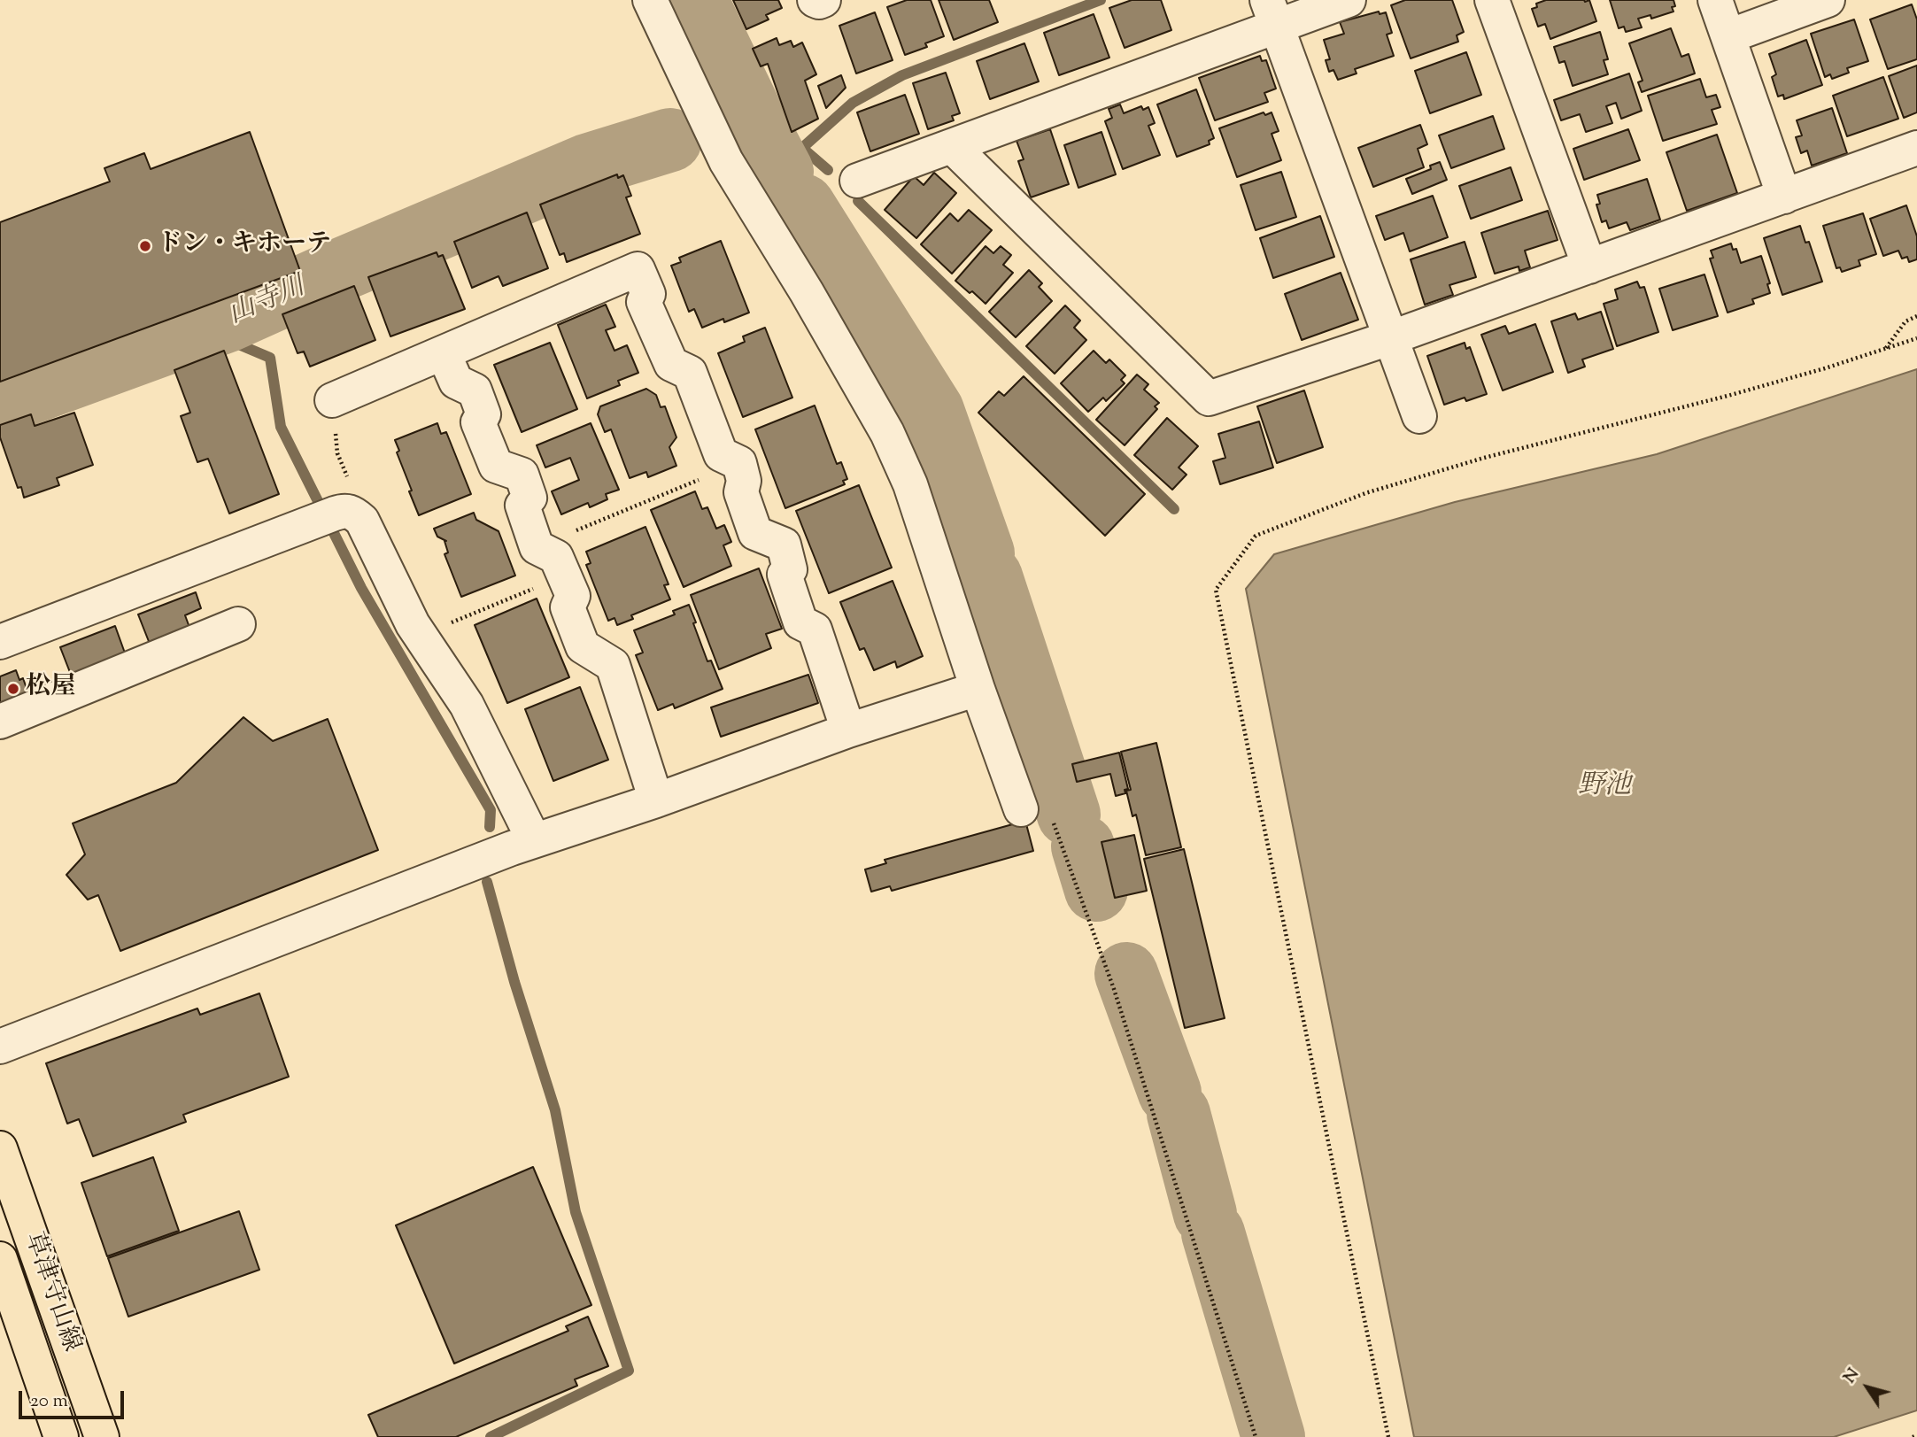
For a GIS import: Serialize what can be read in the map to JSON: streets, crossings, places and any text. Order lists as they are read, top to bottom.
{
  "streets": {
    "main road": ["草津守山線"]
  },
  "water": ["山寺川", "野池"],
  "places": ["ドン・キホーテ", "松屋"],
  "scale_bar": "20 m",
  "north": "top left"
}
